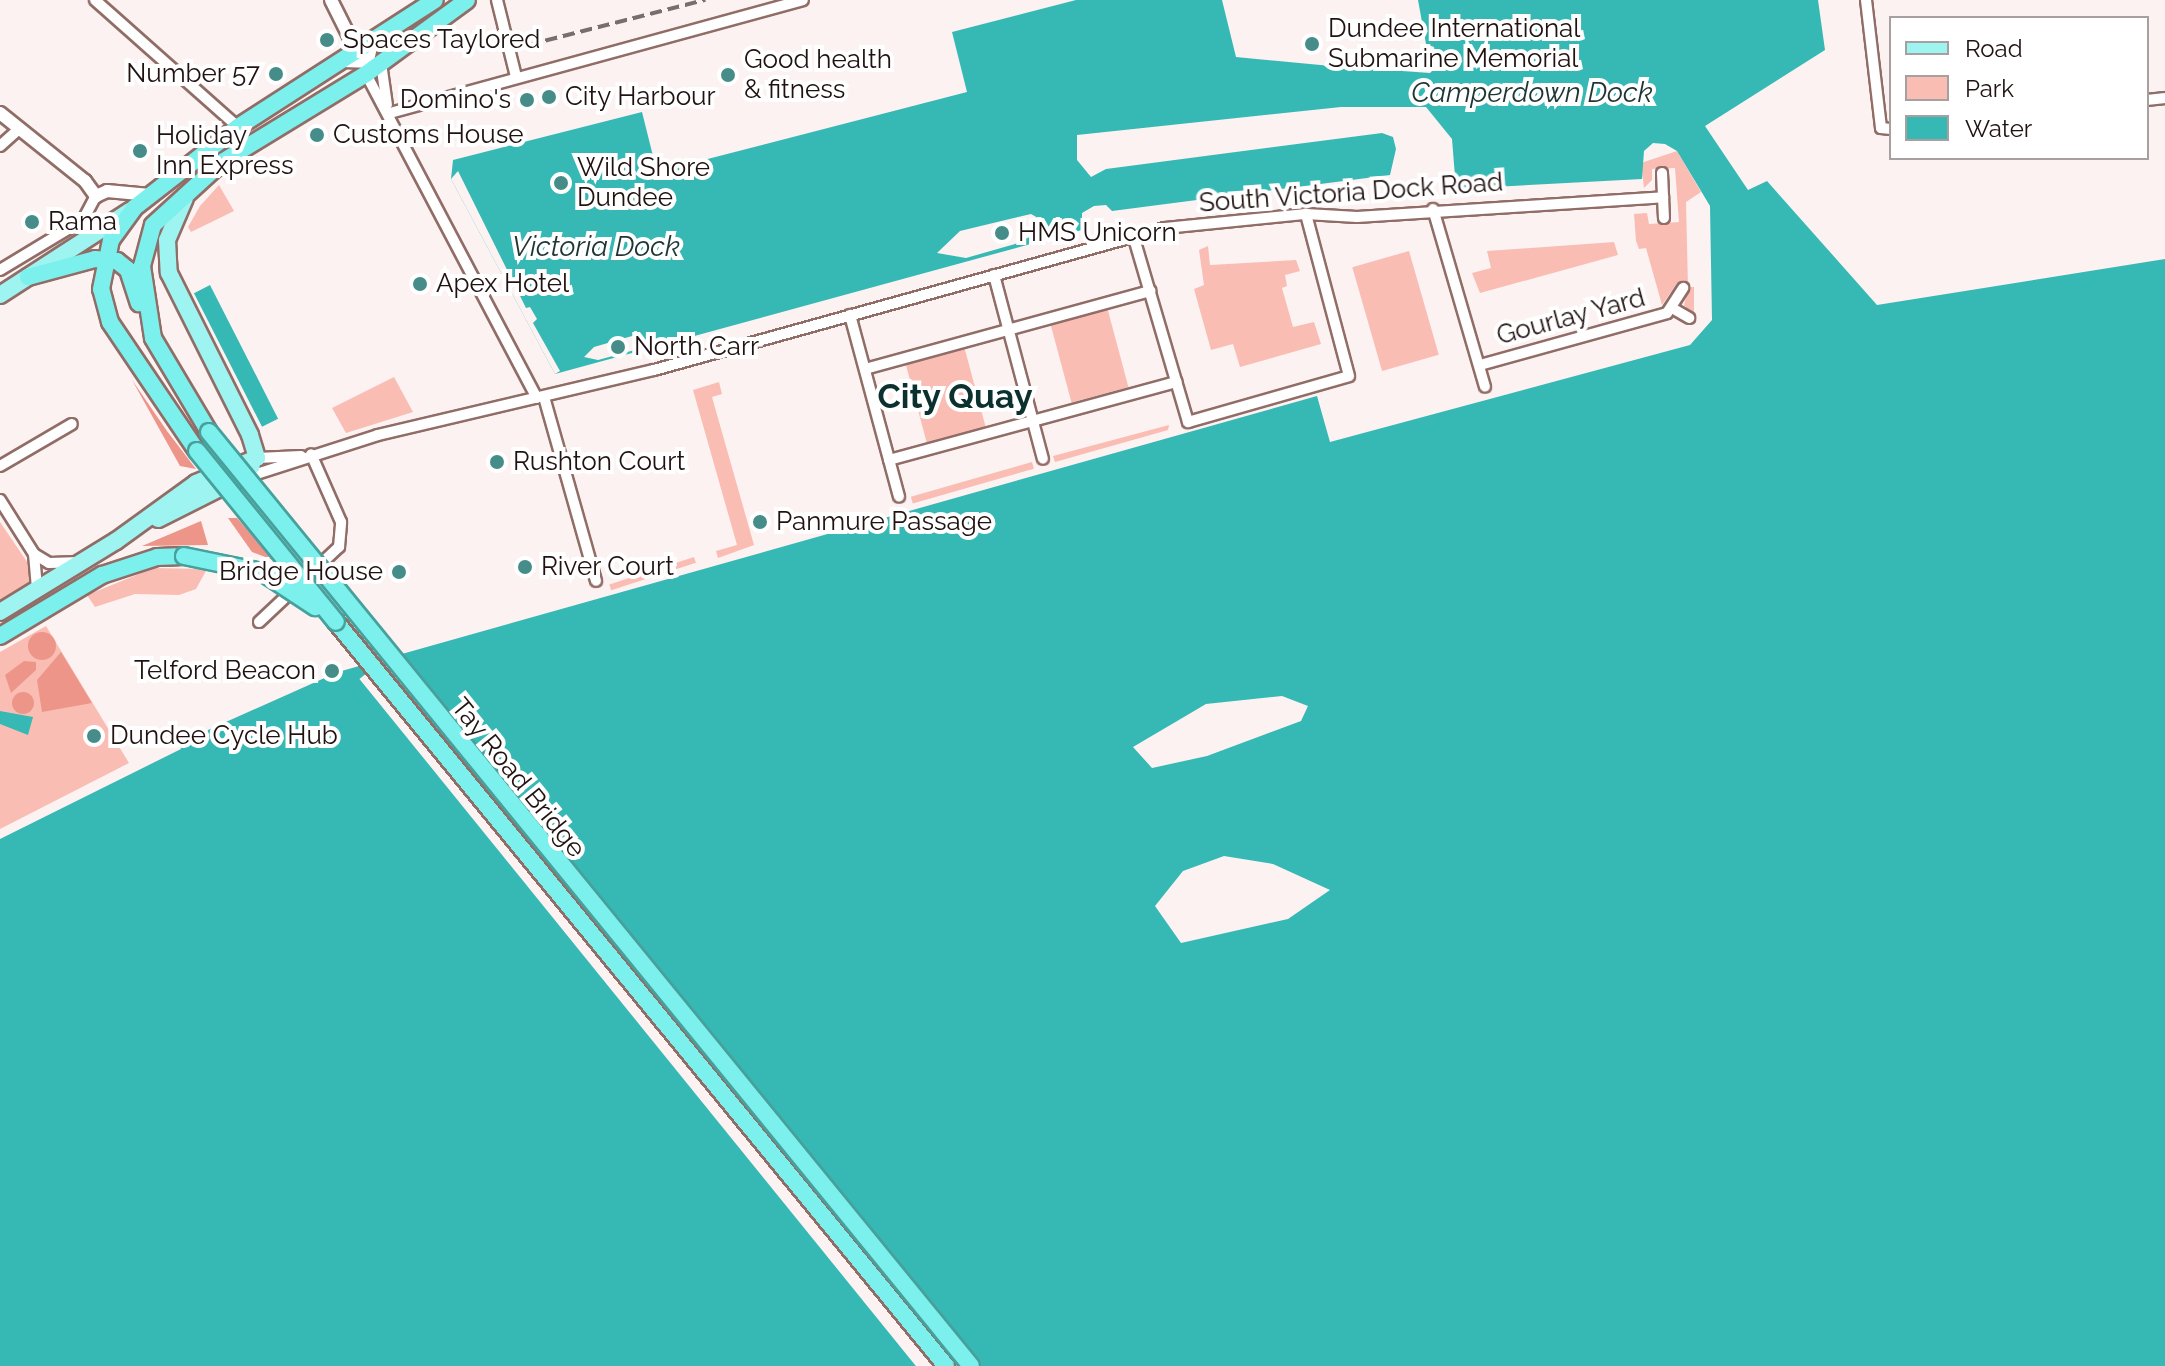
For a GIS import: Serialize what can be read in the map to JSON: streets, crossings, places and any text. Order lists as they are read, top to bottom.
{
  "streets": {
    "highway": ["Tay Road Bridge"],
    "street": ["South Victoria Dock Road", "Gourlay Yard"]
  },
  "districts": ["City Quay"],
  "water": ["Camperdown Dock", "Victoria Dock"],
  "places": [
    "Spaces Taylored",
    "Dundee International Submarine Memorial",
    "Number 57",
    "Good health & fitness",
    "City Harbour",
    "Domino's",
    "Customs House",
    "Holiday Inn Express",
    "Wild Shore Dundee",
    "Rama",
    "HMS Unicorn",
    "Apex Hotel",
    "North Carr",
    "Rushton Court",
    "Panmure Passage",
    "River Court",
    "Bridge House",
    "Telford Beacon",
    "Dundee Cycle Hub"
  ],
  "legend": ["Road", "Park", "Water"]
}
